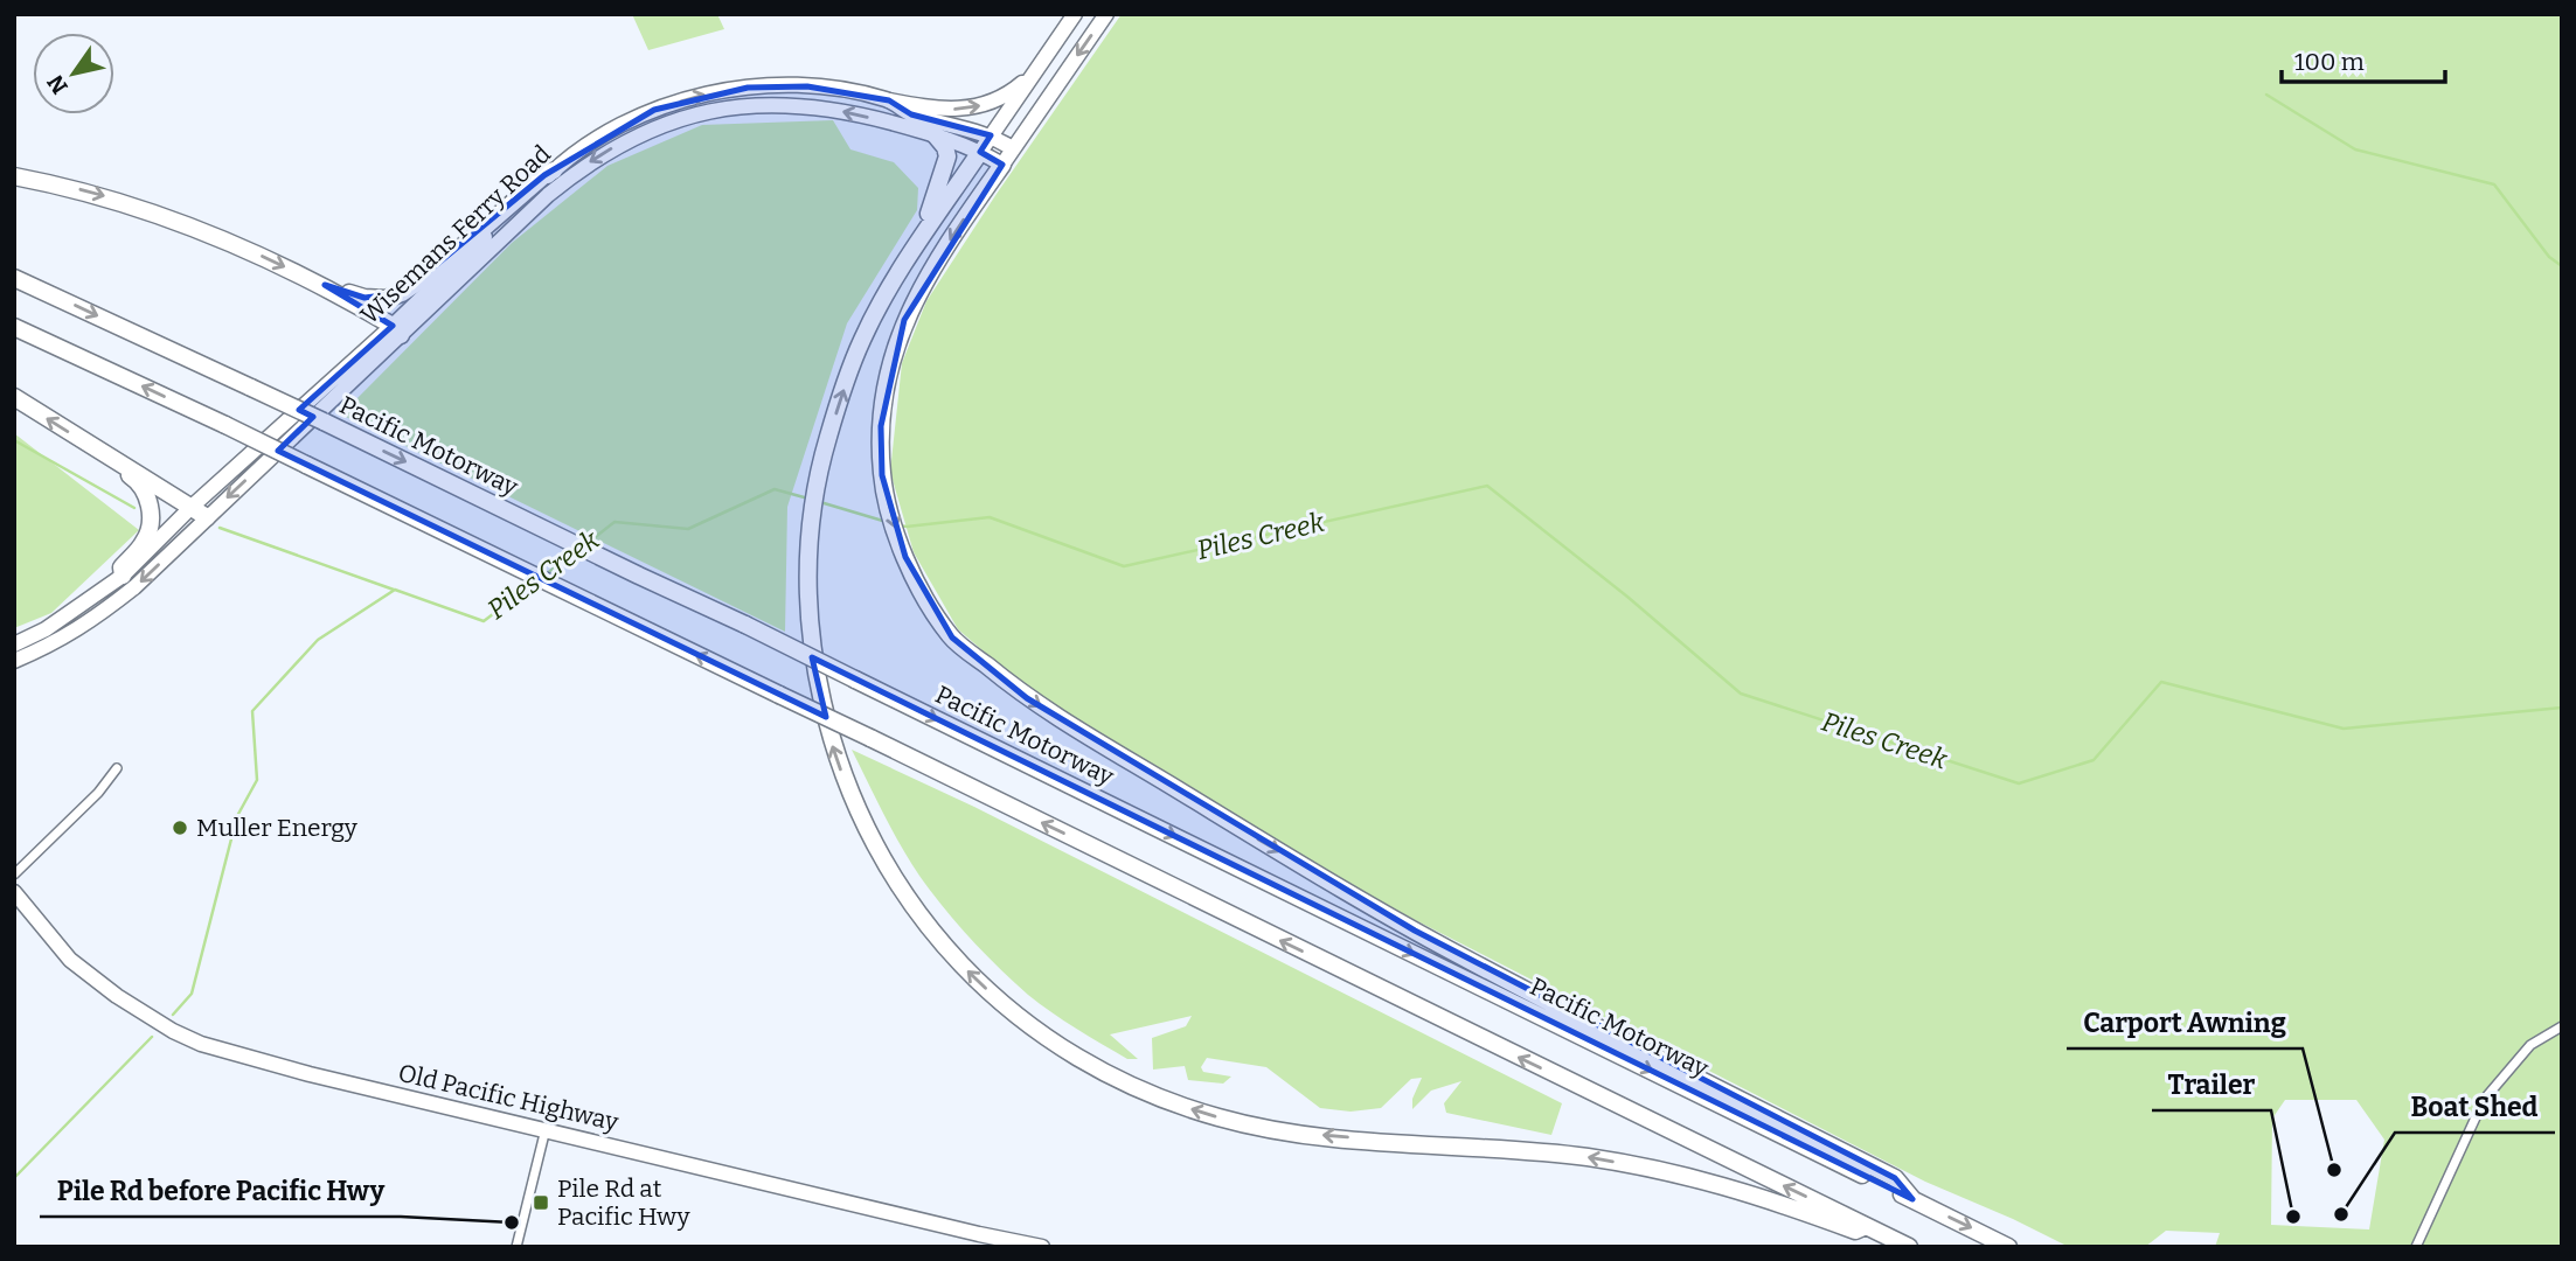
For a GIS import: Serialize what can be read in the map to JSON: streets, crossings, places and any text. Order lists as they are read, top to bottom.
{
  "streets": {
    "highway": ["Pacific Motorway"],
    "main road": ["Wisemans Ferry Road", "Old Pacific Highway"]
  },
  "water": ["Piles Creek"],
  "places": {
    "other": [
      "Muller Energy",
      "Carport Awning",
      "Boat Shed",
      "Trailer",
      "Pile Rd before Pacific Hwy"
    ],
    "transit": ["Pile Rd at Pacific Hwy"]
  },
  "scale_bar": "100 m",
  "north": "bottom left"
}
